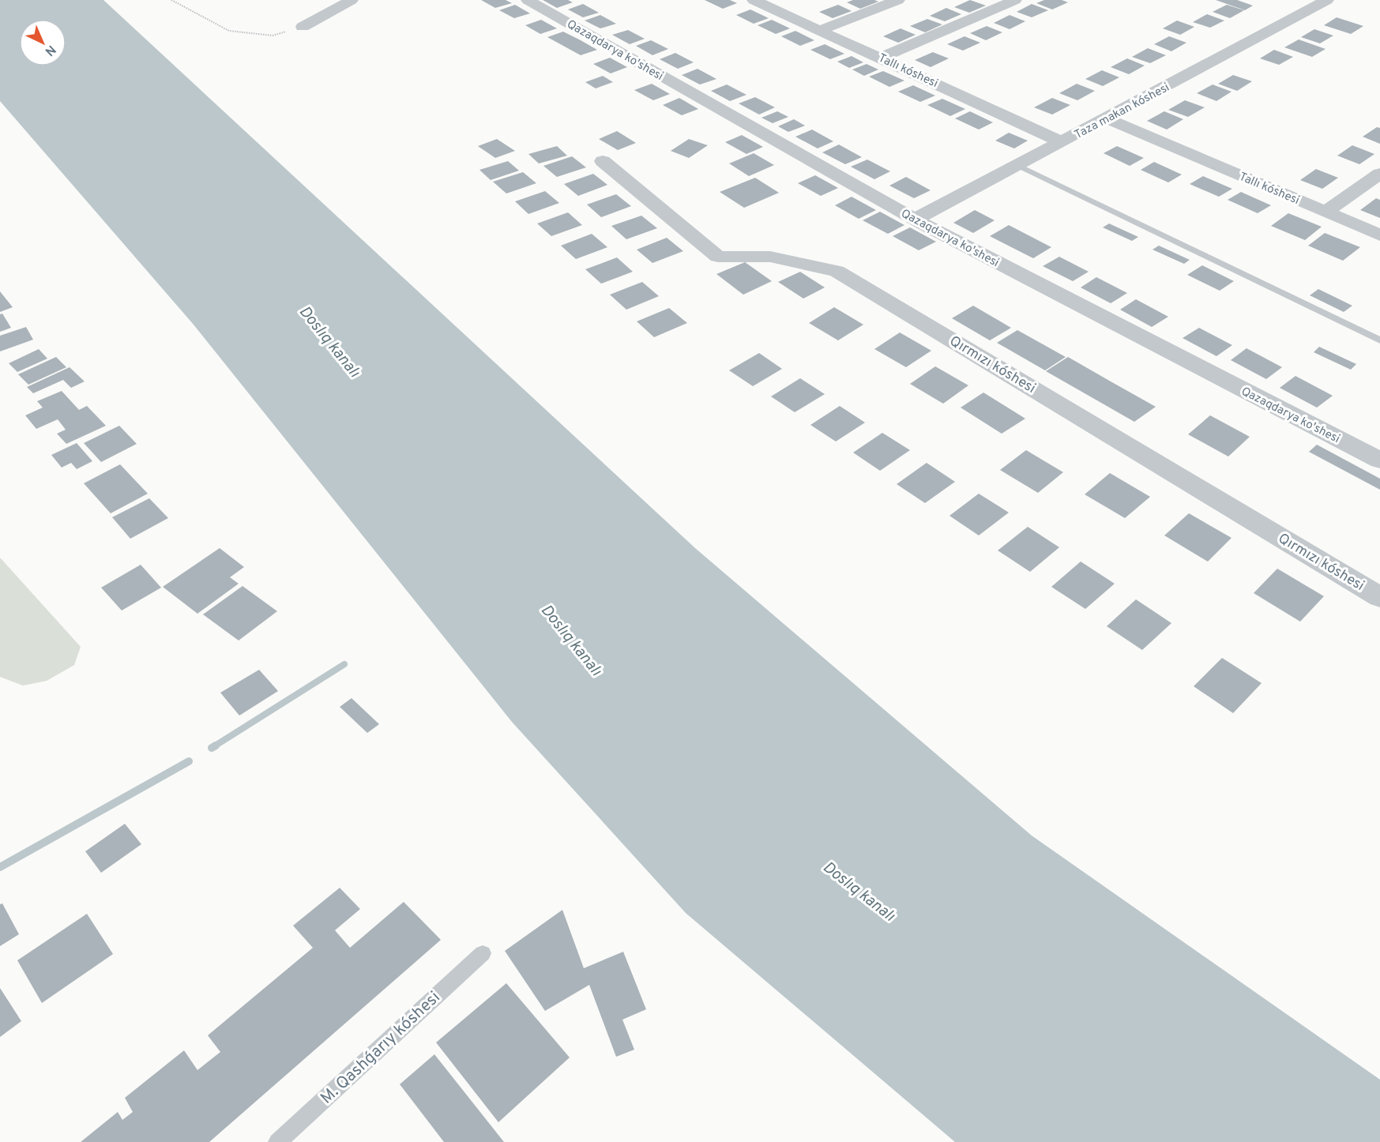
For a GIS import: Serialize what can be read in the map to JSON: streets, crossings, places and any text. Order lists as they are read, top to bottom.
{
  "streets": {
    "street": [
      "Qazaqdarya ko'shesi",
      "Tallı kóshesi",
      "Taza makan kóshesi",
      "Qırmızı kóshesi"
    ],
    "lane": ["M. Qashǵarıy kóshesi"]
  },
  "crossings": [
    ["Qazaqdarya ko'shesi", "Taza makan kóshesi"],
    ["Tallı kóshesi", "Taza makan kóshesi"]
  ],
  "water": ["Doslıq kanalı"],
  "north": "bottom right"
}
